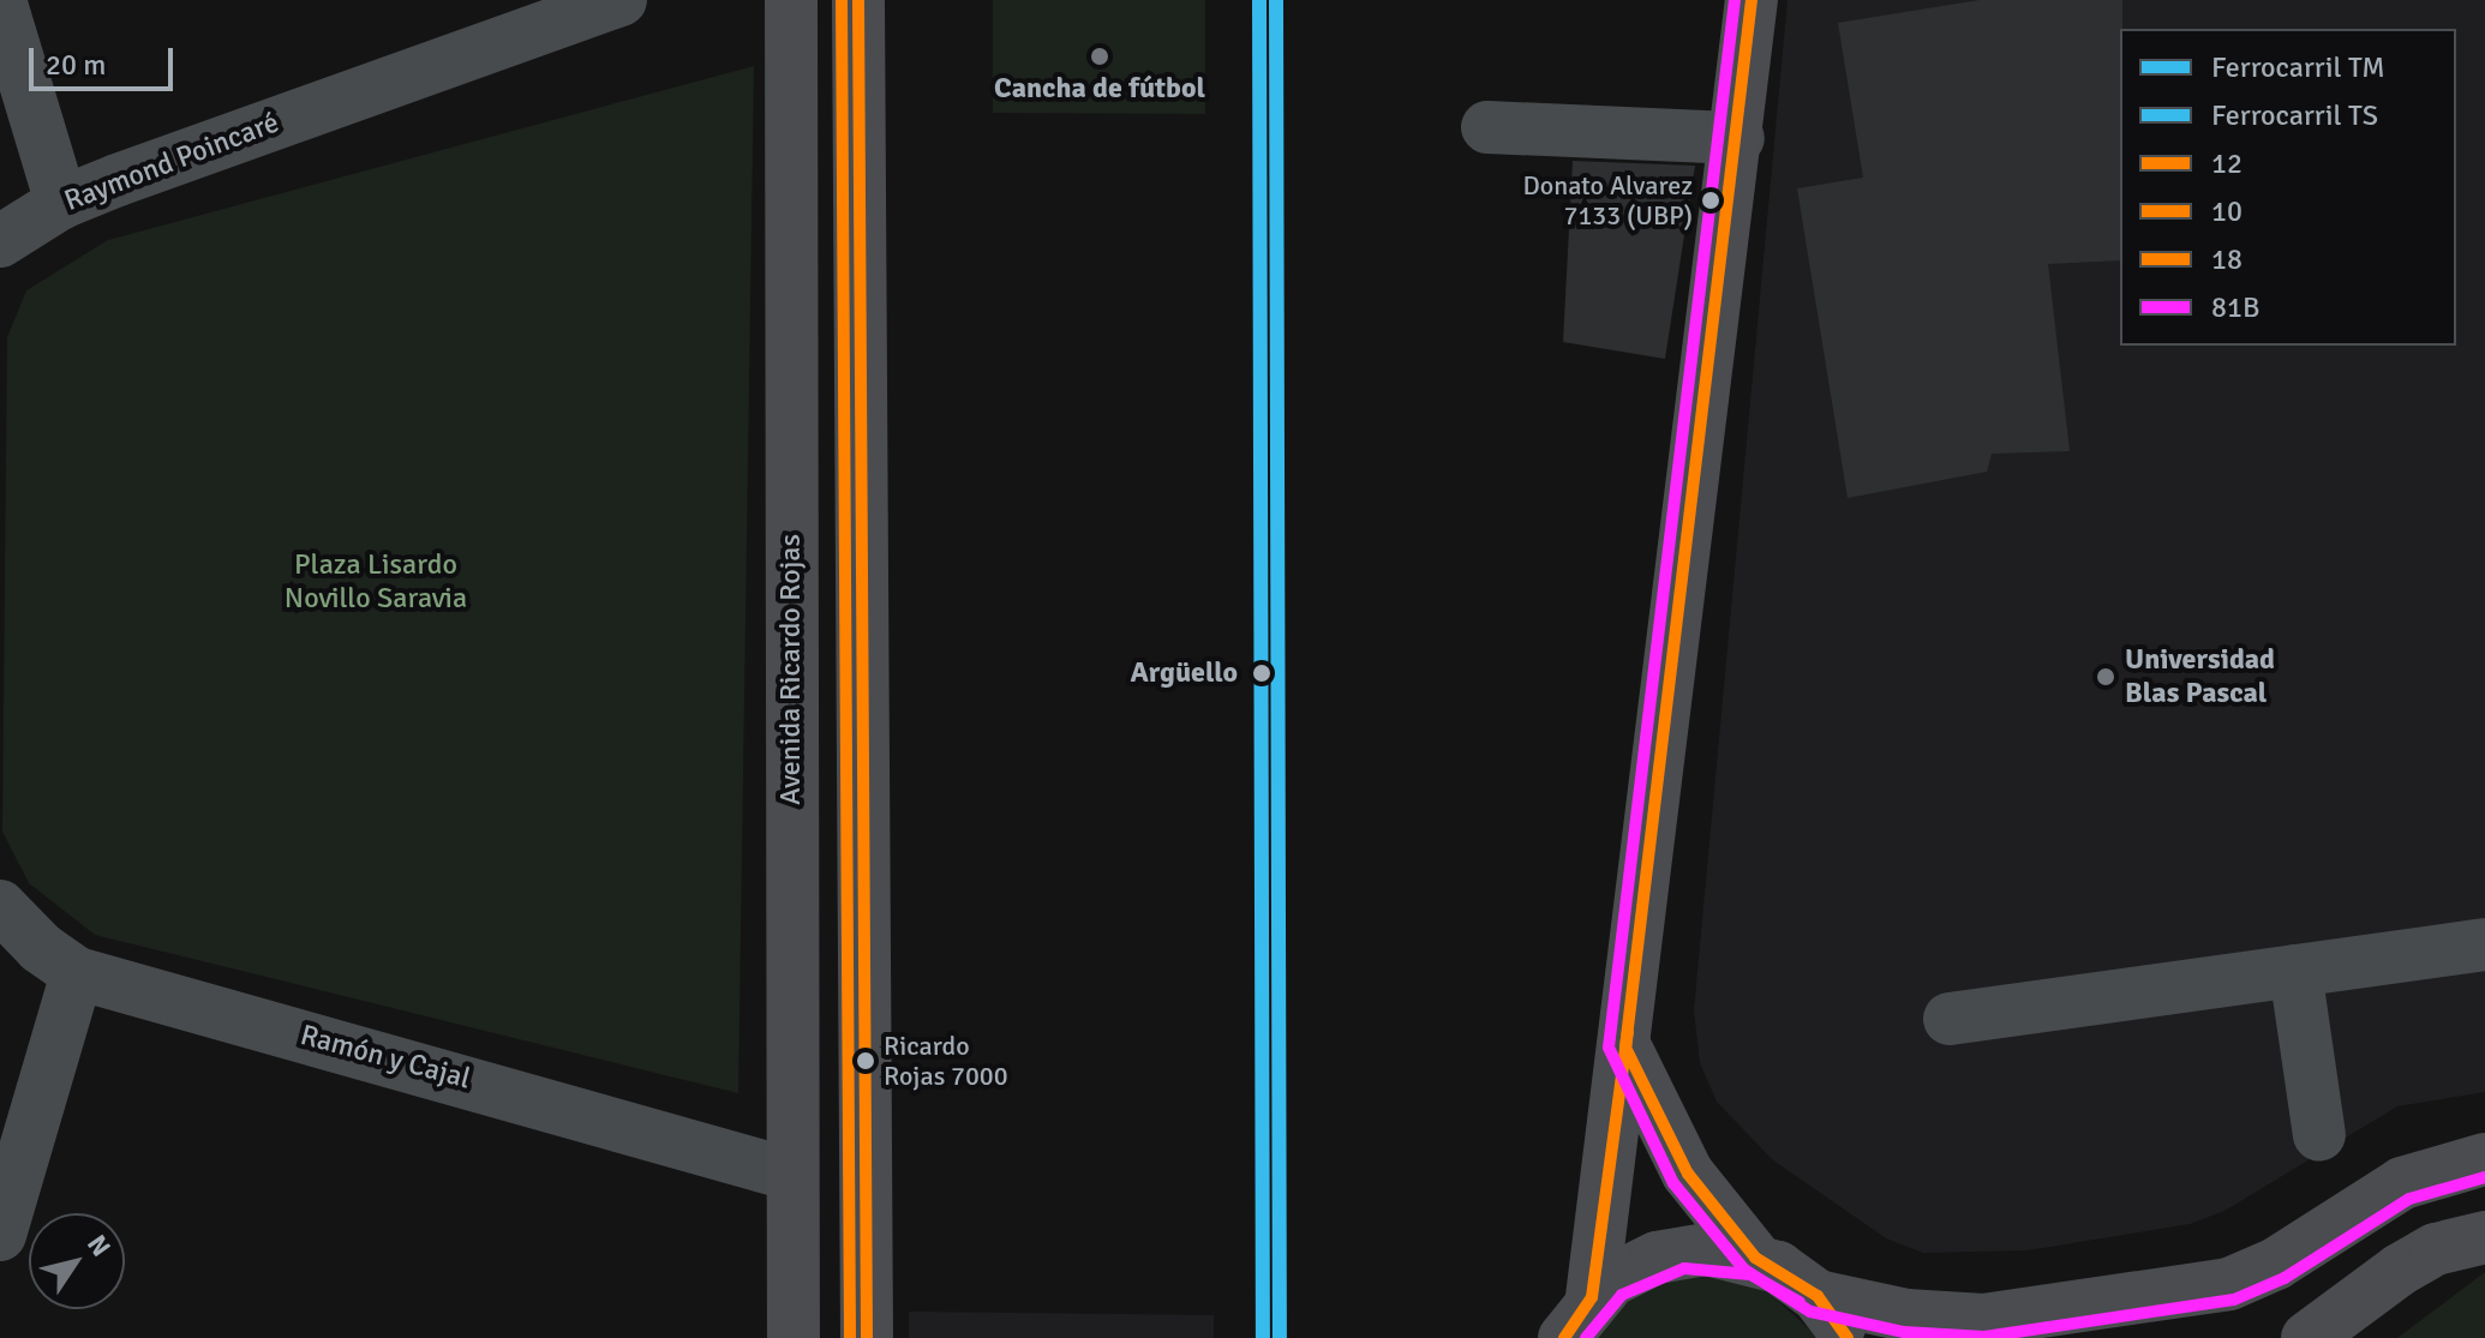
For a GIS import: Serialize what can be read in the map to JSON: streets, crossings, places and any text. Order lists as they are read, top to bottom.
{
  "streets": {
    "main road": ["Avenida Ricardo Rojas"],
    "street": ["Raymond Poincaré", "Ramón y Cajal"]
  },
  "crossings": [
    ["Avenida Ricardo Rojas", "Ramón y Cajal"]
  ],
  "parks": ["Plaza Lisardo Novillo Saravia"],
  "places": [
    "Cancha de fútbol",
    "Donato Alvarez 7133 (UBP)",
    "Argüello",
    "Universidad Blas Pascal",
    "Ricardo Rojas 7000"
  ],
  "lines": [
    "rail line TM",
    "rail line TS",
    "transit line 12",
    "transit line 10",
    "transit line 18",
    "transit line 81B"
  ],
  "legend": [
    "Ferrocarril TM",
    "Ferrocarril TS",
    "12",
    "10",
    "18",
    "81B"
  ],
  "scale_bar": "20 m",
  "north": "top right"
}
